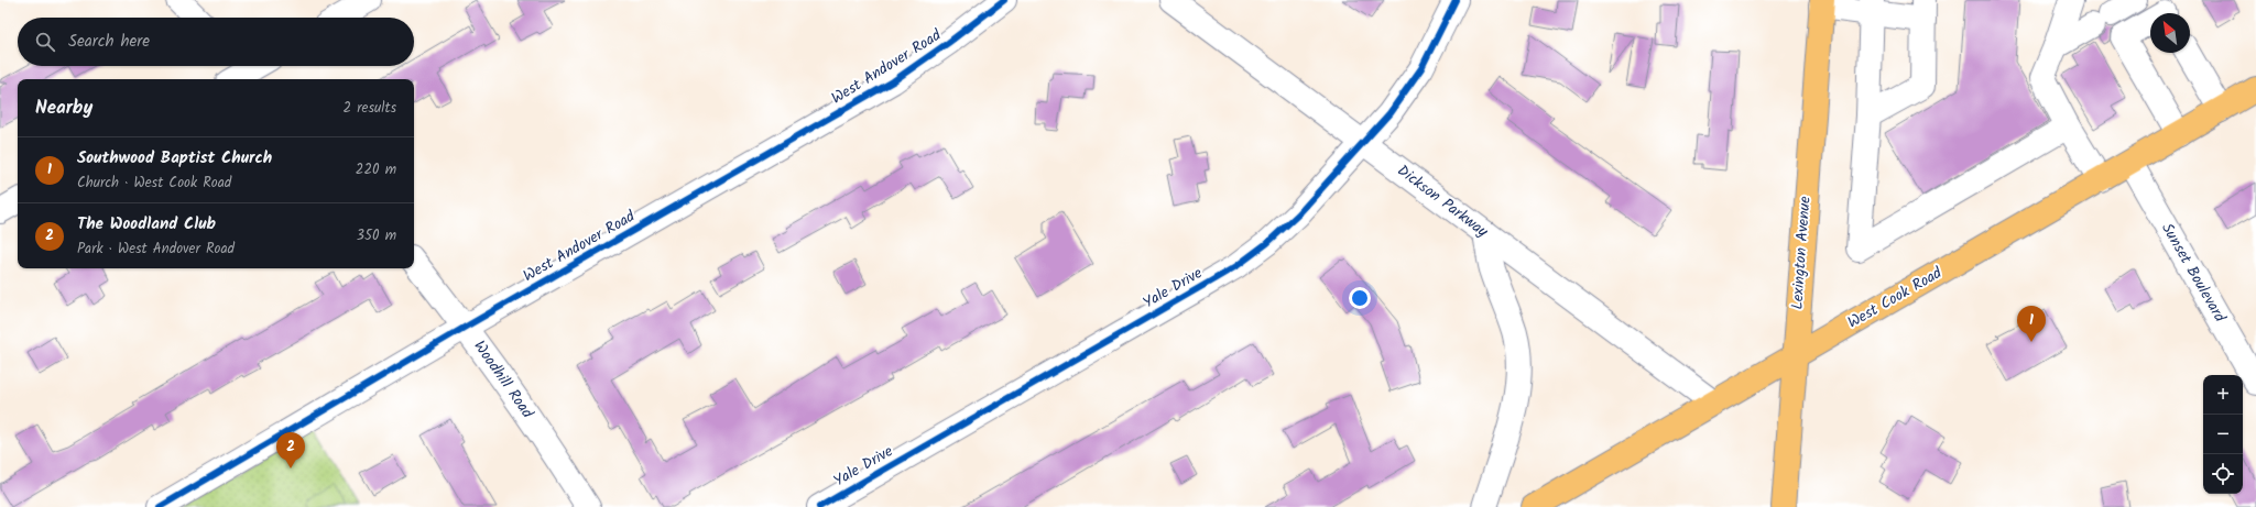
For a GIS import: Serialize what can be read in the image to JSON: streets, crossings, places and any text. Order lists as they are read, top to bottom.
{
  "streets": {
    "main road": ["Lexington Avenue", "West Cook Road"],
    "street": [
      "West Andover Road",
      "Dickson Parkway",
      "Sunset Boulevard",
      "Yale Drive",
      "Woodhill Road"
    ]
  },
  "crossings": [
    ["West Andover Road", "Woodhill Road"],
    ["Dickson Parkway", "Yale Drive"],
    ["Dickson Parkway", "West Cook Road"],
    ["Lexington Avenue", "West Cook Road"],
    ["Sunset Boulevard", "West Cook Road"]
  ],
  "north": "top left",
  "page": {
    "search": "Search here",
    "heading": ["Nearby", "2 results"],
    "list": [
      {
        "mark": "1",
        "name": "Southwood Baptist Church",
        "note": "Church · West Cook Road",
        "value": "220 m"
      },
      {
        "mark": "2",
        "name": "The Woodland Club",
        "note": "Park · West Andover Road",
        "value": "350 m"
      }
    ],
    "pins": ["1", "2"],
    "map_buttons": ["+", "−"]
  }
}
